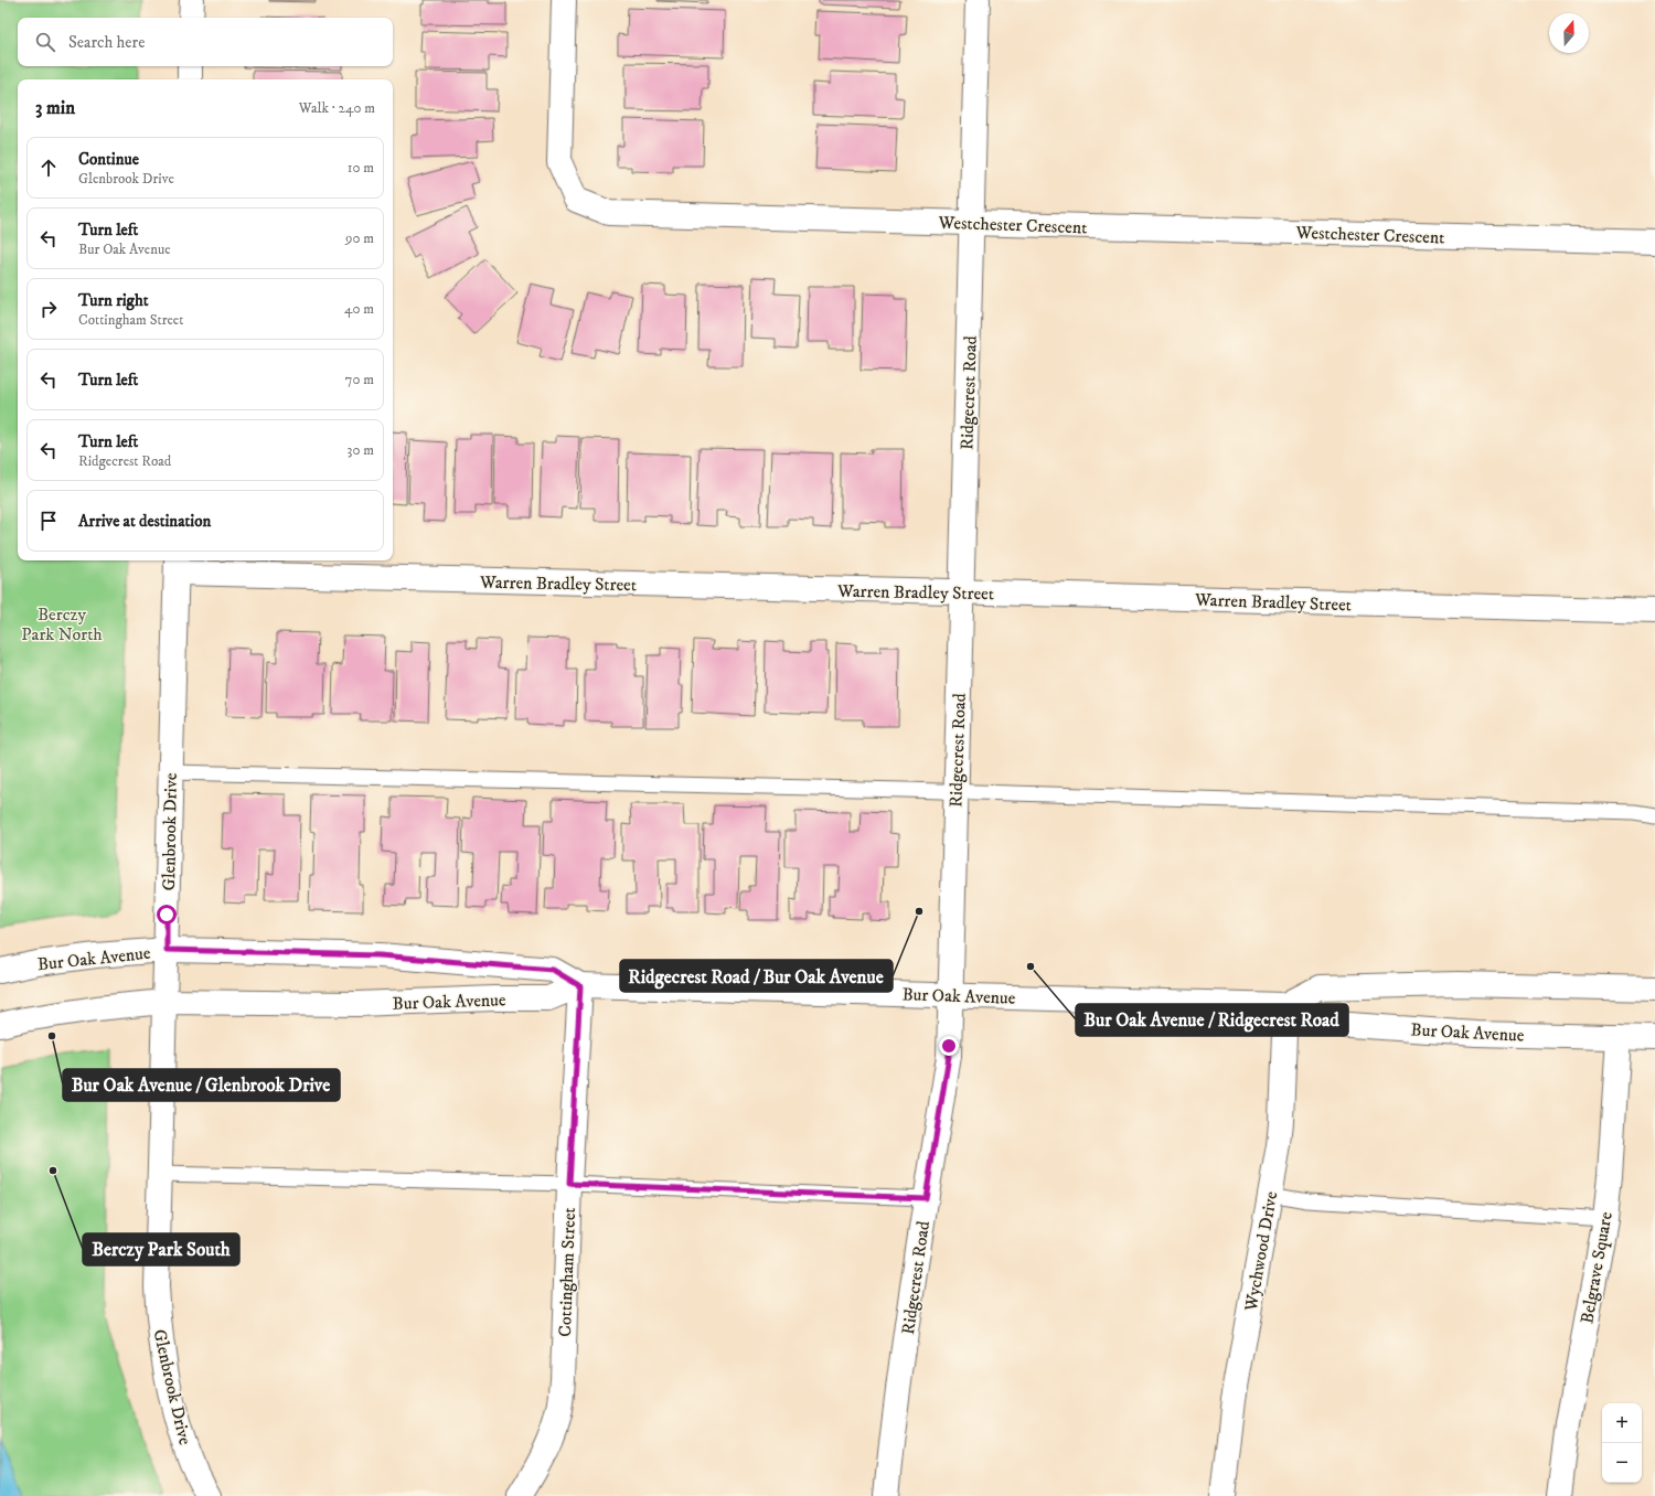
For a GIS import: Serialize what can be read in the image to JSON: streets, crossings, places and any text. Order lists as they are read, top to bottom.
{
  "streets": {
    "street": [
      "Westchester Crescent",
      "Ridgecrest Road",
      "Warren Bradley Street",
      "Glenbrook Drive",
      "Bur Oak Avenue",
      "Wychwood Drive",
      "Belgrave Square",
      "Cottingham Street"
    ]
  },
  "crossings": [
    ["Westchester Crescent", "Ridgecrest Road"],
    ["Ridgecrest Road", "Warren Bradley Street"],
    ["Ridgecrest Road", "Bur Oak Avenue"],
    ["Warren Bradley Street", "Glenbrook Drive"],
    ["Glenbrook Drive", "Bur Oak Avenue"],
    ["Bur Oak Avenue", "Wychwood Drive"],
    ["Bur Oak Avenue", "Belgrave Square"],
    ["Bur Oak Avenue", "Cottingham Street"]
  ],
  "parks": ["Berczy Park North"],
  "places": [
    "Ridgecrest Road / Bur Oak Avenue",
    "Bur Oak Avenue / Ridgecrest Road",
    "Bur Oak Avenue / Glenbrook Drive",
    "Berczy Park South"
  ],
  "north": "top",
  "page": {
    "search": "Search here",
    "heading": ["3 min", "Walk · 240 m"],
    "list": [
      ["Continue", "Glenbrook Drive", "10 m"],
      ["Turn left", "Bur Oak Avenue", "90 m"],
      ["Turn right", "Cottingham Street", "40 m"],
      ["Turn left", "70 m"],
      ["Turn left", "Ridgecrest Road", "30 m"],
      "Arrive at destination"
    ],
    "map_buttons": ["+", "−"]
  }
}
